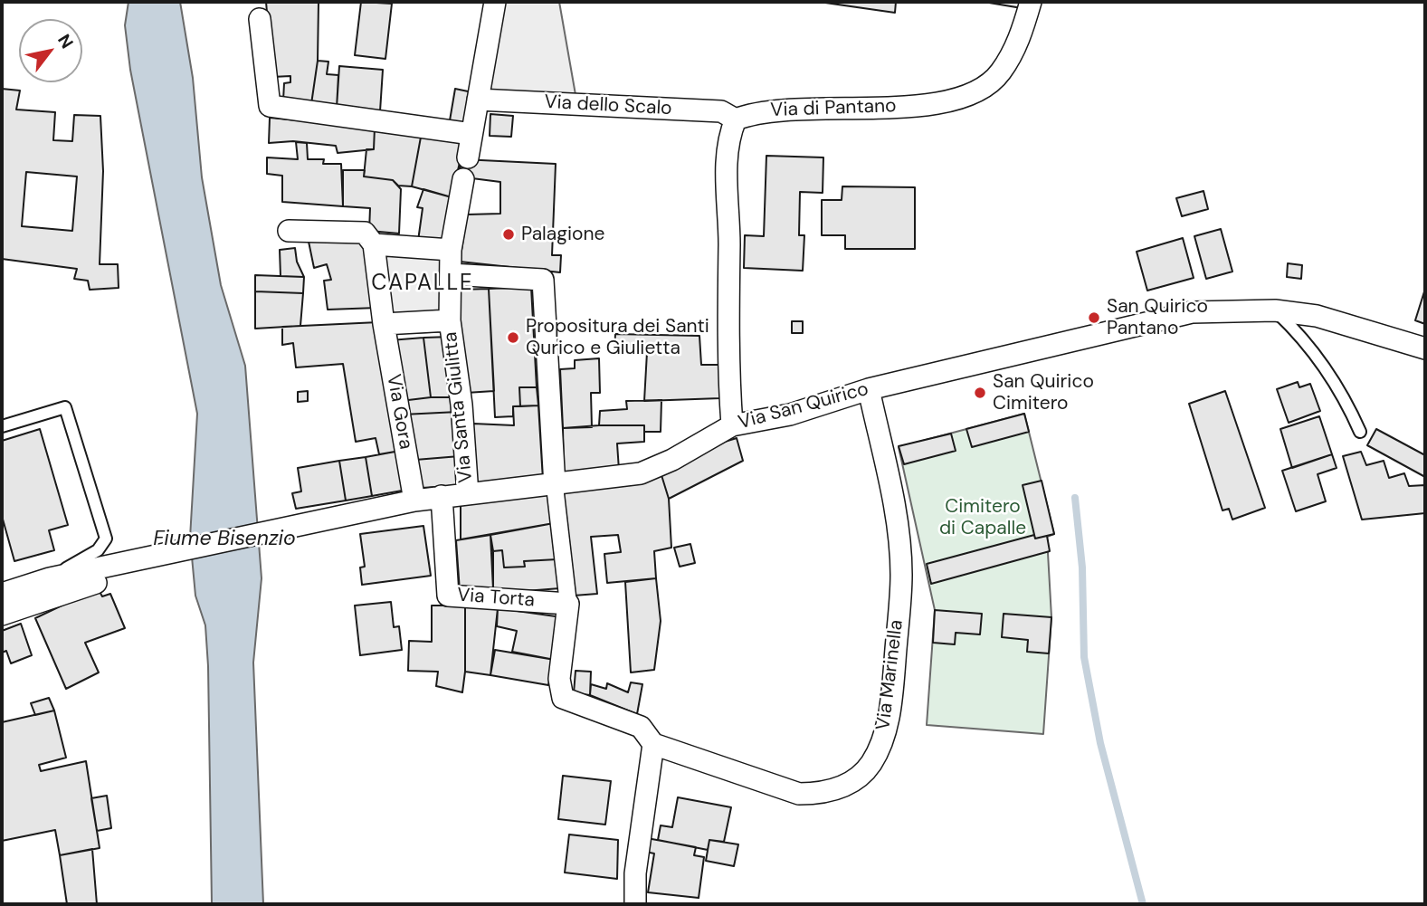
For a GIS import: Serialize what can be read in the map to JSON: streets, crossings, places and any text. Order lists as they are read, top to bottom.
{
  "streets": {
    "street": [
      "Via dello Scalo",
      "Via di Pantano",
      "Via San Quirico",
      "Via Santa Giulitta",
      "Via Gora",
      "Via Torta",
      "Via Marinella"
    ]
  },
  "crossings": [
    ["Via dello Scalo", "Via di Pantano"],
    ["Via San Quirico", "Via Santa Giulitta"],
    ["Via San Quirico", "Via Gora"],
    ["Via San Quirico", "Via Torta"],
    ["Via San Quirico", "Via Marinella"],
    ["Via Torta", "Via Marinella"]
  ],
  "districts": ["CAPALLE"],
  "water": ["Fiume Bisenzio"],
  "parks": ["Cimitero di Capalle"],
  "places": [
    "Palagione",
    "San Quirico Pantano",
    "Propositura dei Santi Qurico e Giulietta",
    "San Quirico Cimitero"
  ],
  "north": "top right"
}
